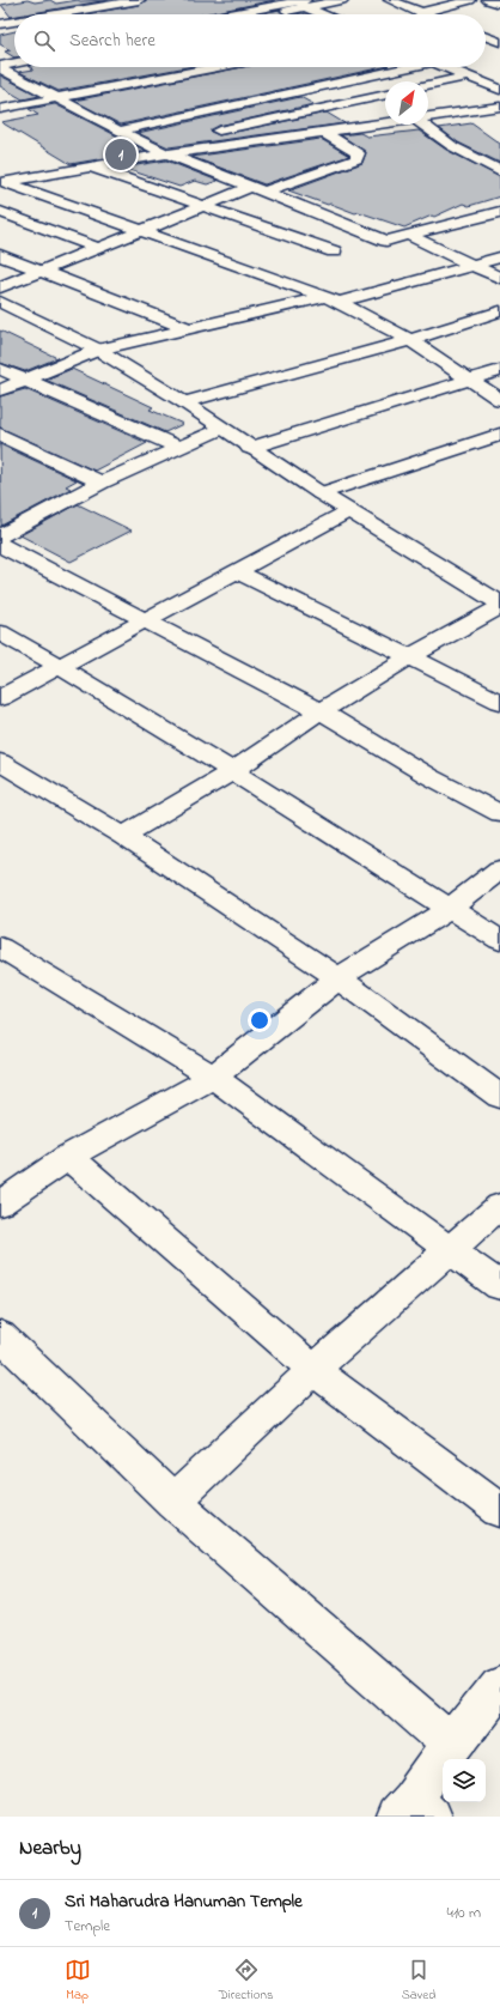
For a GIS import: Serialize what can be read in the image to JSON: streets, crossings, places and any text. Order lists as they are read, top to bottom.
{
  "north": "top right",
  "page": {
    "search": "Search here",
    "pins": "1",
    "heading": "Nearby",
    "list": [
      {
        "mark": "1",
        "name": "Sri Maharudra Hanuman Temple",
        "note": "Temple",
        "value": "410 m"
      }
    ],
    "nav": ["Map", "Directions", "Saved"]
  }
}
